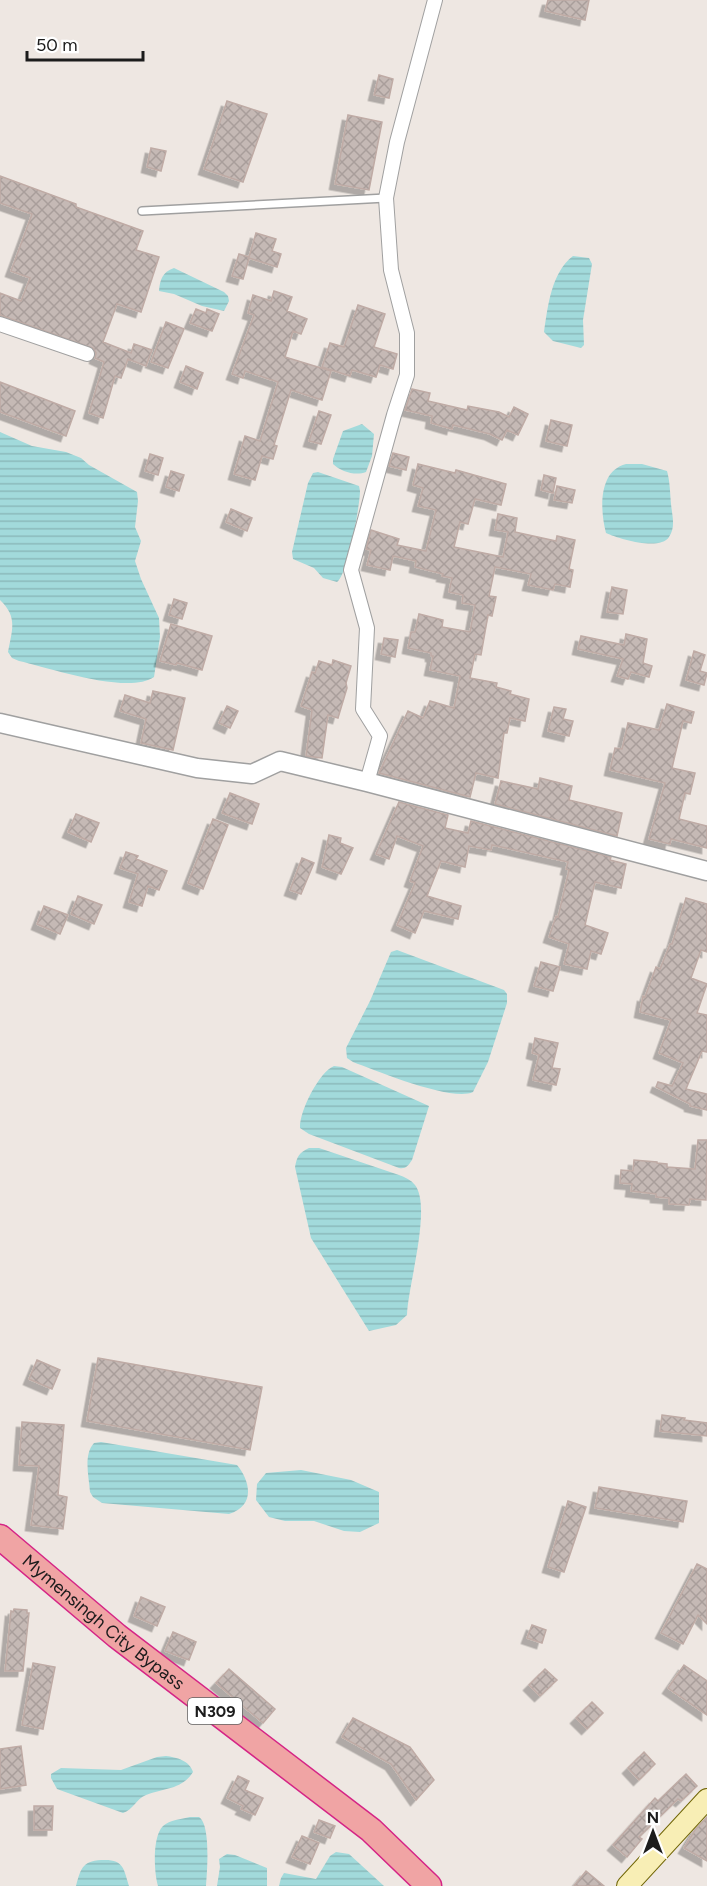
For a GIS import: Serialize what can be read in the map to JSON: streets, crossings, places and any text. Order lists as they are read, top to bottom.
{
  "streets": {
    "highway": ["Mymensingh City Bypass", "N309"]
  },
  "scale_bar": "50 m",
  "north": "top"
}
